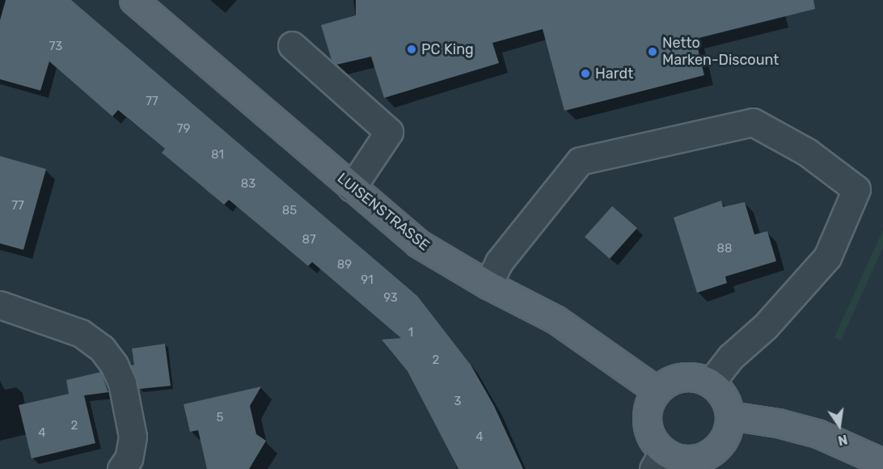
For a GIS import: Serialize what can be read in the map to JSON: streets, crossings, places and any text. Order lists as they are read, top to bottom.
{
  "streets": {
    "main road": ["LUISENSTRASSE"]
  },
  "places": ["PC King", "Netto Marken-Discount", "Hardt"],
  "house_numbers": [
    "73",
    "77",
    "79",
    "81",
    "83",
    "77",
    "85",
    "87",
    "88",
    "89",
    "91",
    "93",
    "1",
    "2",
    "3",
    "5",
    "2",
    "4",
    "4"
  ],
  "north": "bottom"
}
